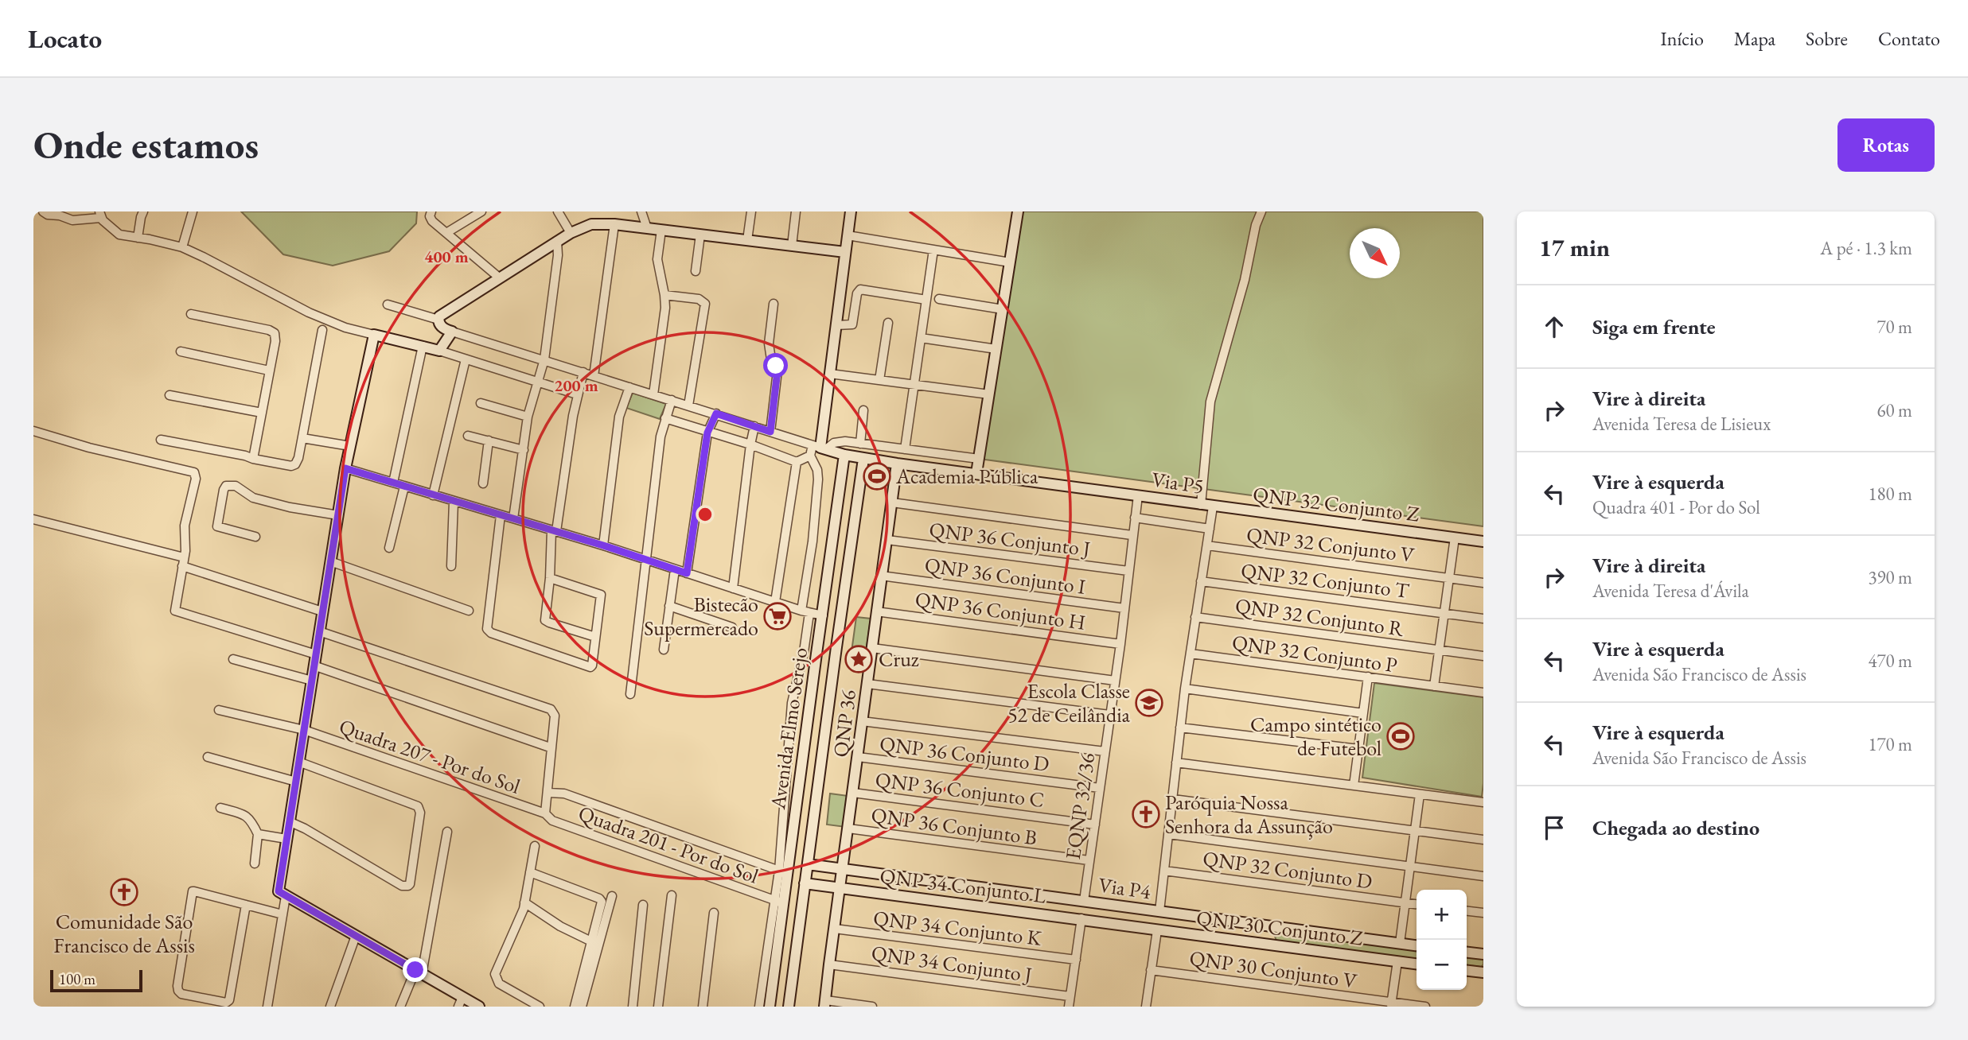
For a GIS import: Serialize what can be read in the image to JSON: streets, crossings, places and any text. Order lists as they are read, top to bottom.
{
  "streets": {
    "street": [
      "Via P5",
      "QNP 32 Conjunto Z",
      "QNP 36 Conjunto J",
      "QNP 32 Conjunto V",
      "QNP 36 Conjunto I",
      "QNP 32 Conjunto T",
      "QNP 36 Conjunto H",
      "QNP 32 Conjunto R",
      "QNP 32 Conjunto P",
      "QNP 36",
      "Avenida Elmo Serejo",
      "QNP 36 Conjunto D",
      "Quadra 207 - Por do Sol",
      "QNP 36 Conjunto C",
      "EQNP 32/36",
      "QNP 36 Conjunto B",
      "Quadra 201 - Por do Sol",
      "QNP 32 Conjunto D",
      "QNP 34 Conjunto L",
      "Via P4",
      "QNP 34 Conjunto K",
      "QNP 30 Conjunto Z",
      "QNP 34 Conjunto J",
      "QNP 30 Conjunto V"
    ]
  },
  "crossings": [
    ["Via P5", "QNP 32 Conjunto Z"],
    ["Via P5", "QNP 36"],
    ["Via P5", "EQNP 32/36"],
    ["QNP 36 Conjunto J", "QNP 36"],
    ["QNP 36 Conjunto J", "EQNP 32/36"],
    ["QNP 36 Conjunto I", "QNP 36"],
    ["QNP 36 Conjunto I", "EQNP 32/36"],
    ["QNP 36 Conjunto H", "QNP 36"],
    ["QNP 36 Conjunto H", "EQNP 32/36"],
    ["QNP 36", "QNP 36 Conjunto D"],
    ["QNP 36", "QNP 36 Conjunto C"],
    ["QNP 36", "QNP 36 Conjunto B"],
    ["QNP 36", "QNP 34 Conjunto L"],
    ["QNP 36", "Via P4"],
    ["QNP 36", "QNP 34 Conjunto K"],
    ["QNP 36", "QNP 34 Conjunto J"],
    ["Avenida Elmo Serejo", "Quadra 201 - Por do Sol"],
    ["QNP 36 Conjunto D", "EQNP 32/36"],
    ["Quadra 207 - Por do Sol", "Quadra 201 - Por do Sol"],
    ["QNP 36 Conjunto C", "EQNP 32/36"],
    ["EQNP 32/36", "QNP 36 Conjunto B"],
    ["EQNP 32/36", "Via P4"],
    ["QNP 34 Conjunto L", "Via P4"],
    ["Via P4", "QNP 30 Conjunto Z"]
  ],
  "places": {
    "sports": ["Academia Pública", "Campo sintético de Futebol"],
    "supermarket": ["Bistecão Supermercado"],
    "place": ["Cruz"],
    "school or university": ["Escola Classe 52 de Ceilândia"],
    "church": ["Paróquia Nossa Senhora da Assunção", "Comunidade São Francisco de Assis"]
  },
  "scale_bar": "100 m",
  "north": "bottom right",
  "page": {
    "header": "Locato",
    "nav": [
      "Início",
      "Mapa",
      "Sobre",
      "Contato"
    ],
    "buttons": "Rotas",
    "title": "Onde estamos",
    "heading": ["17 min", "A pé · 1.3 km"],
    "list": [
      ["Siga em frente", "70 m"],
      ["Vire à direita", "Avenida Teresa de Lisieux", "60 m"],
      ["Vire à esquerda", "Quadra 401 - Por do Sol", "180 m"],
      ["Vire à direita", "Avenida Teresa d'Ávila", "390 m"],
      ["Vire à esquerda", "Avenida São Francisco de Assis", "470 m"],
      ["Vire à esquerda", "Avenida São Francisco de Assis", "170 m"],
      "Chegada ao destino"
    ],
    "map_buttons": ["+", "−"],
    "scale": "100 m"
  },
  "rings": ["400 m", "200 m"]
}
